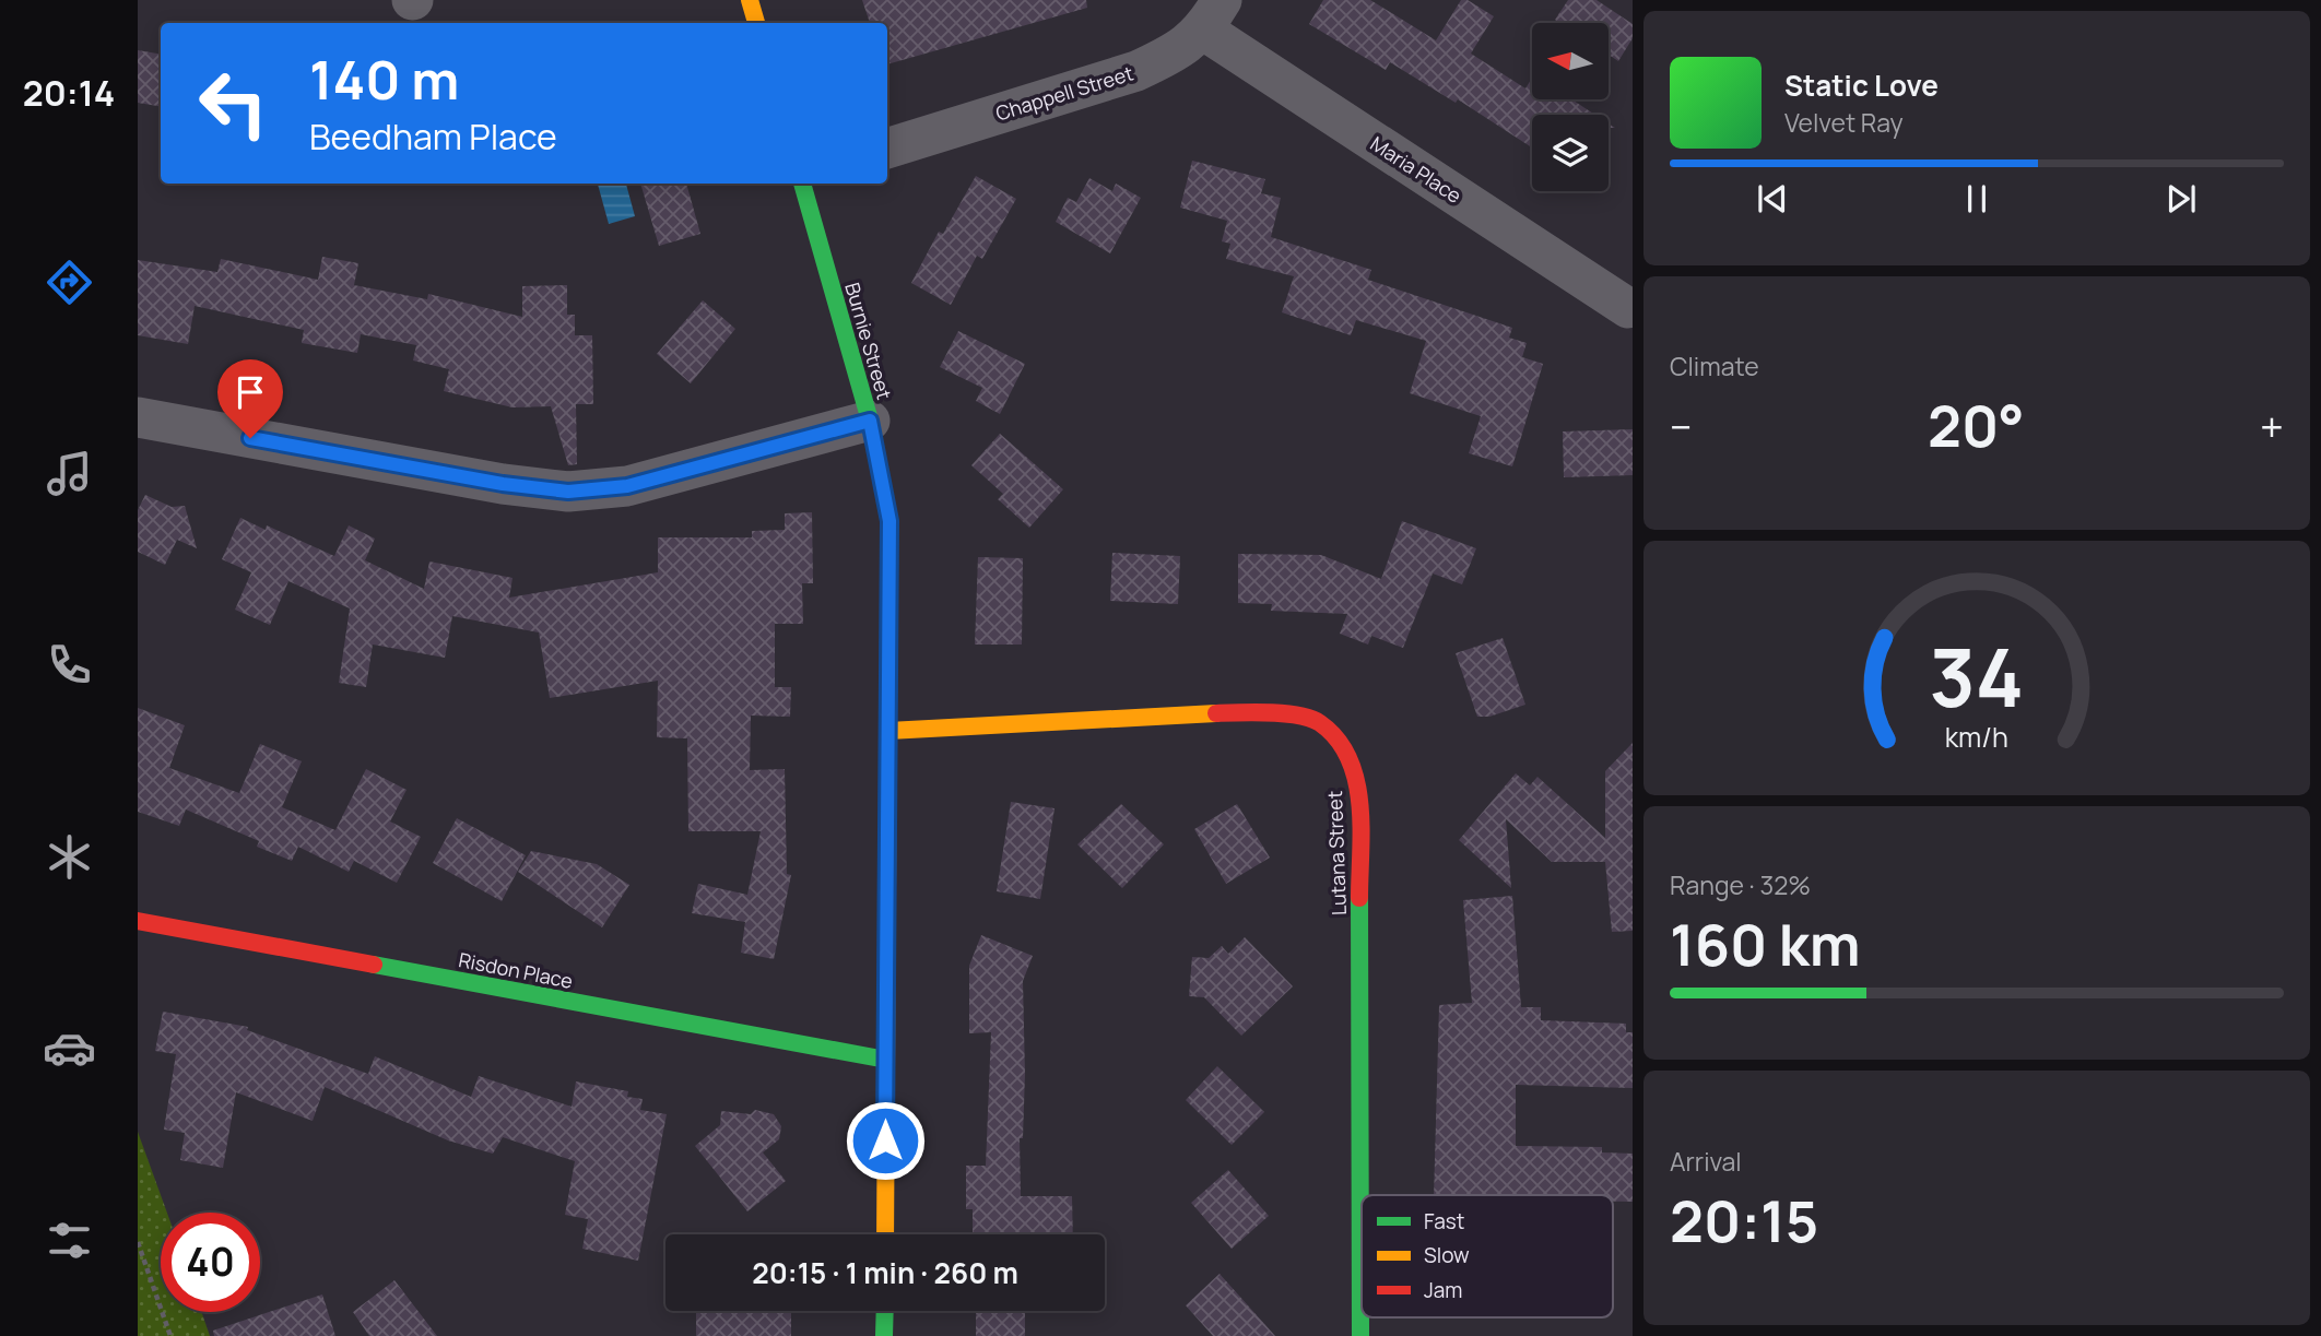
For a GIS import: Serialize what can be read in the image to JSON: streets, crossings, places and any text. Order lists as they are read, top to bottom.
{
  "streets": {
    "street": [
      "Chappell Street",
      "Maria Place",
      "Burnie Street",
      "Lutana Street",
      "Risdon Place"
    ]
  },
  "crossings": [
    ["Chappell Street", "Maria Place"],
    ["Burnie Street", "Lutana Street"],
    ["Burnie Street", "Risdon Place"]
  ],
  "legend": ["Fast", "Slow", "Jam"],
  "north": "left",
  "page": {
    "tabs": "20:14",
    "turn": ["140 m", "Beedham Place"],
    "song": ["Static Love", "Velvet Ray"],
    "tile": [
      "Climate",
      ["Range · 32%", "160 km"],
      ["Arrival", "20:15"]
    ],
    "heat": ["−", "20°", "+"],
    "limit": "40",
    "trip": "20:15 · 1 min · 260 m",
    "gauge": ["34", "km/h"]
  }
}
